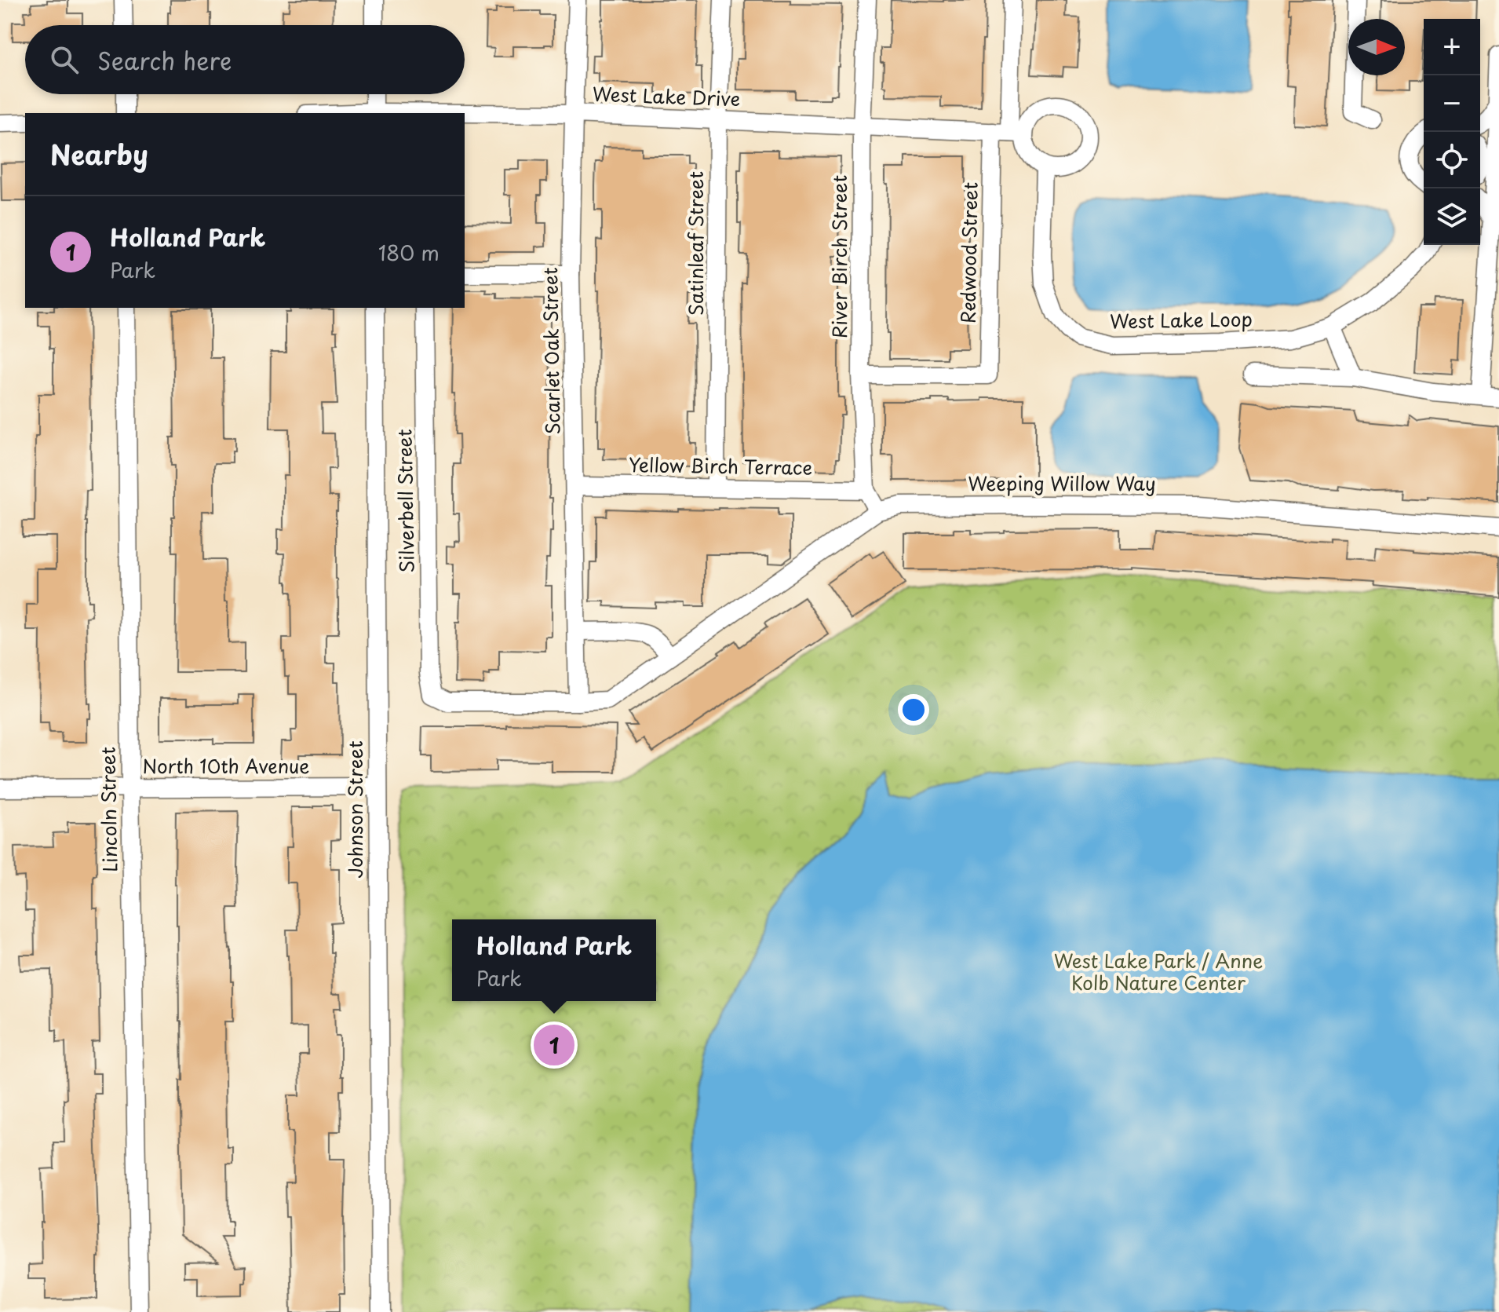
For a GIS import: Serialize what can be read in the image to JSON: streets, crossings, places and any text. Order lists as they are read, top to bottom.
{
  "streets": {
    "street": [
      "West Lake Drive",
      "Satinleaf Street",
      "Redwood Street",
      "River Birch Street",
      "West Lake Loop",
      "Scarlet Oak Street",
      "Yellow Birch Terrace",
      "Weeping Willow Way",
      "Silverbell Street",
      "North 10th Avenue",
      "Lincoln Street",
      "Johnson Street"
    ]
  },
  "crossings": [
    ["West Lake Drive", "Satinleaf Street"],
    ["West Lake Drive", "Redwood Street"],
    ["West Lake Drive", "River Birch Street"],
    ["West Lake Drive", "West Lake Loop"],
    ["West Lake Drive", "Scarlet Oak Street"],
    ["Satinleaf Street", "Yellow Birch Terrace"],
    ["Redwood Street", "River Birch Street"],
    ["Redwood Street", "West Lake Loop"],
    ["River Birch Street", "Yellow Birch Terrace"],
    ["River Birch Street", "Weeping Willow Way"],
    ["Scarlet Oak Street", "Yellow Birch Terrace"],
    ["Scarlet Oak Street", "Weeping Willow Way"],
    ["Weeping Willow Way", "Silverbell Street"],
    ["North 10th Avenue", "Lincoln Street"],
    ["North 10th Avenue", "Johnson Street"]
  ],
  "parks": ["West Lake Park / Anne Kolb Nature Center"],
  "north": "right",
  "page": {
    "map_buttons": ["+", "−"],
    "search": "Search here",
    "heading": "Nearby",
    "list": [
      {
        "mark": "1",
        "name": "Holland Park",
        "note": "Park",
        "value": "180 m"
      }
    ],
    "popup": ["Holland Park", "Park"],
    "pins": "1"
  }
}
